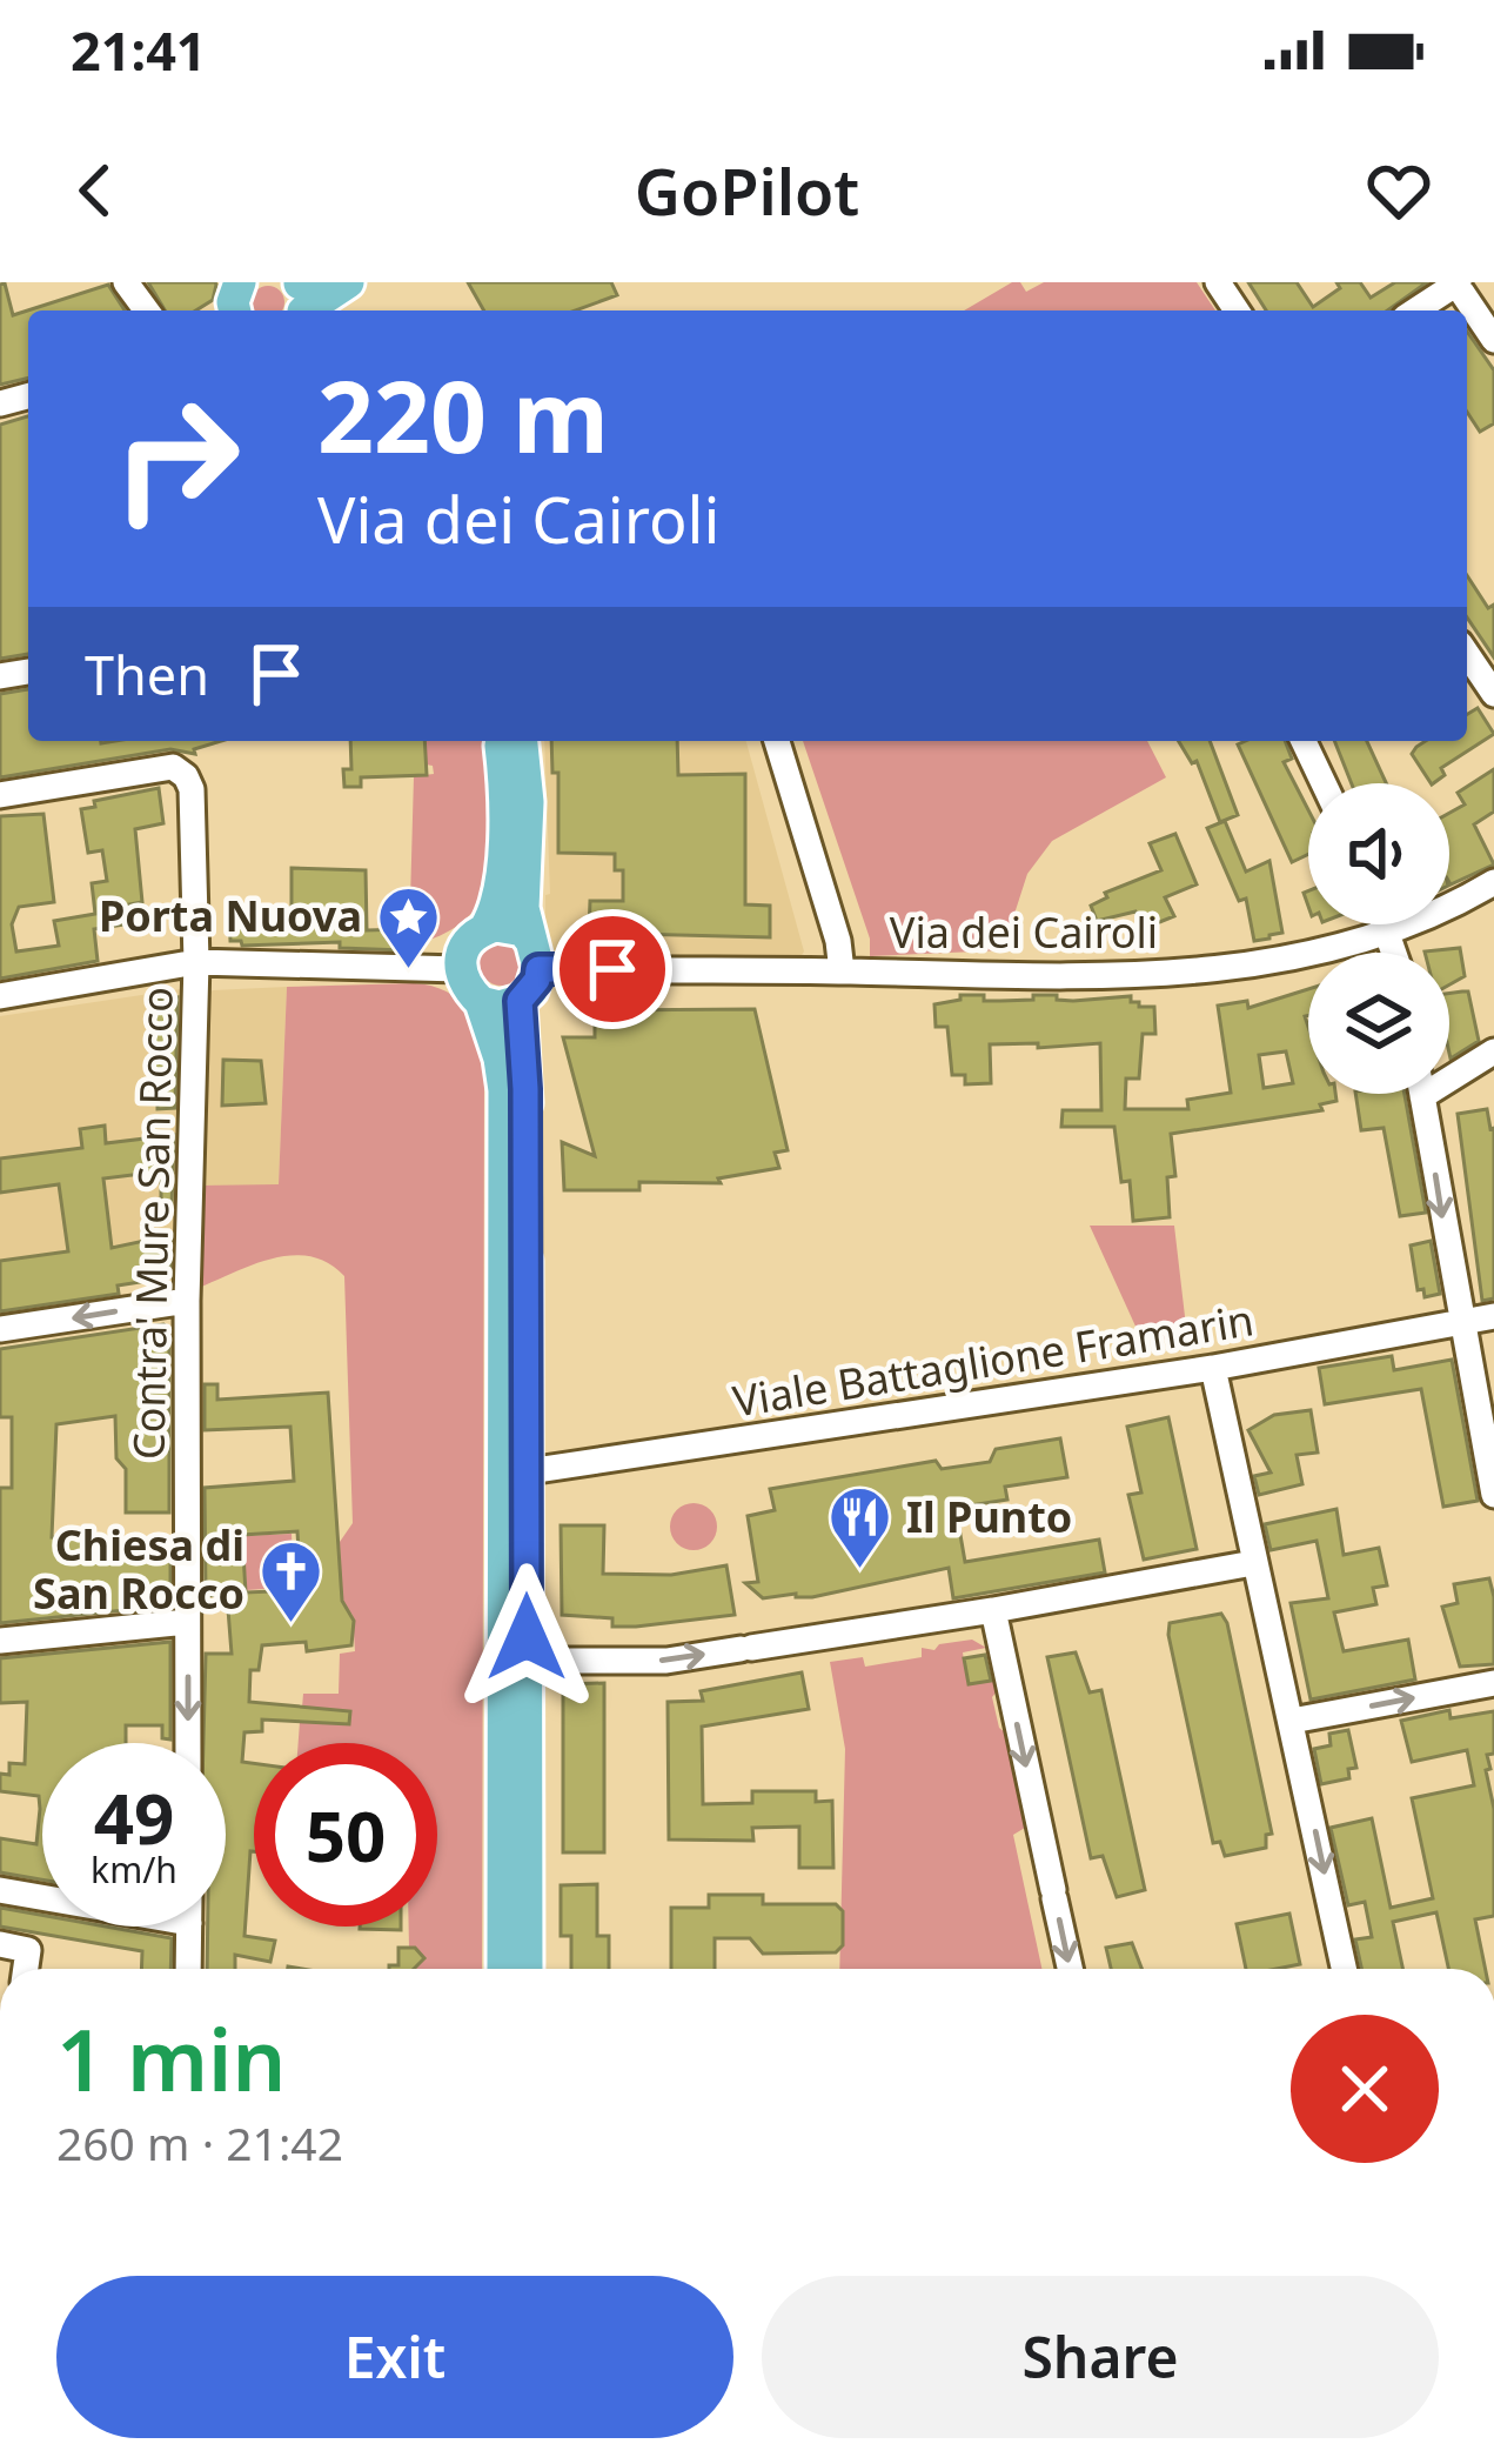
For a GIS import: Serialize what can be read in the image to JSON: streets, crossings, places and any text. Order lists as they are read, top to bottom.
{
  "streets": {
    "street": ["Via dei Cairoli", "Contra' Mure San Rocco", "Viale Battaglione Framarin"]
  },
  "places": {
    "place": ["Porta Nuova"],
    "restaurant": ["Il Punto"],
    "church": ["Chiesa di San Rocco"]
  },
  "page": {
    "status": "21:41",
    "header": "GoPilot",
    "turn": ["220 m", "Via dei Cairoli"],
    "then": "Then",
    "speed": "49 km/h",
    "limit": "50",
    "heading": ["1 min", "260 m · 21:42"],
    "buttons": ["Exit", "Share"]
  }
}
